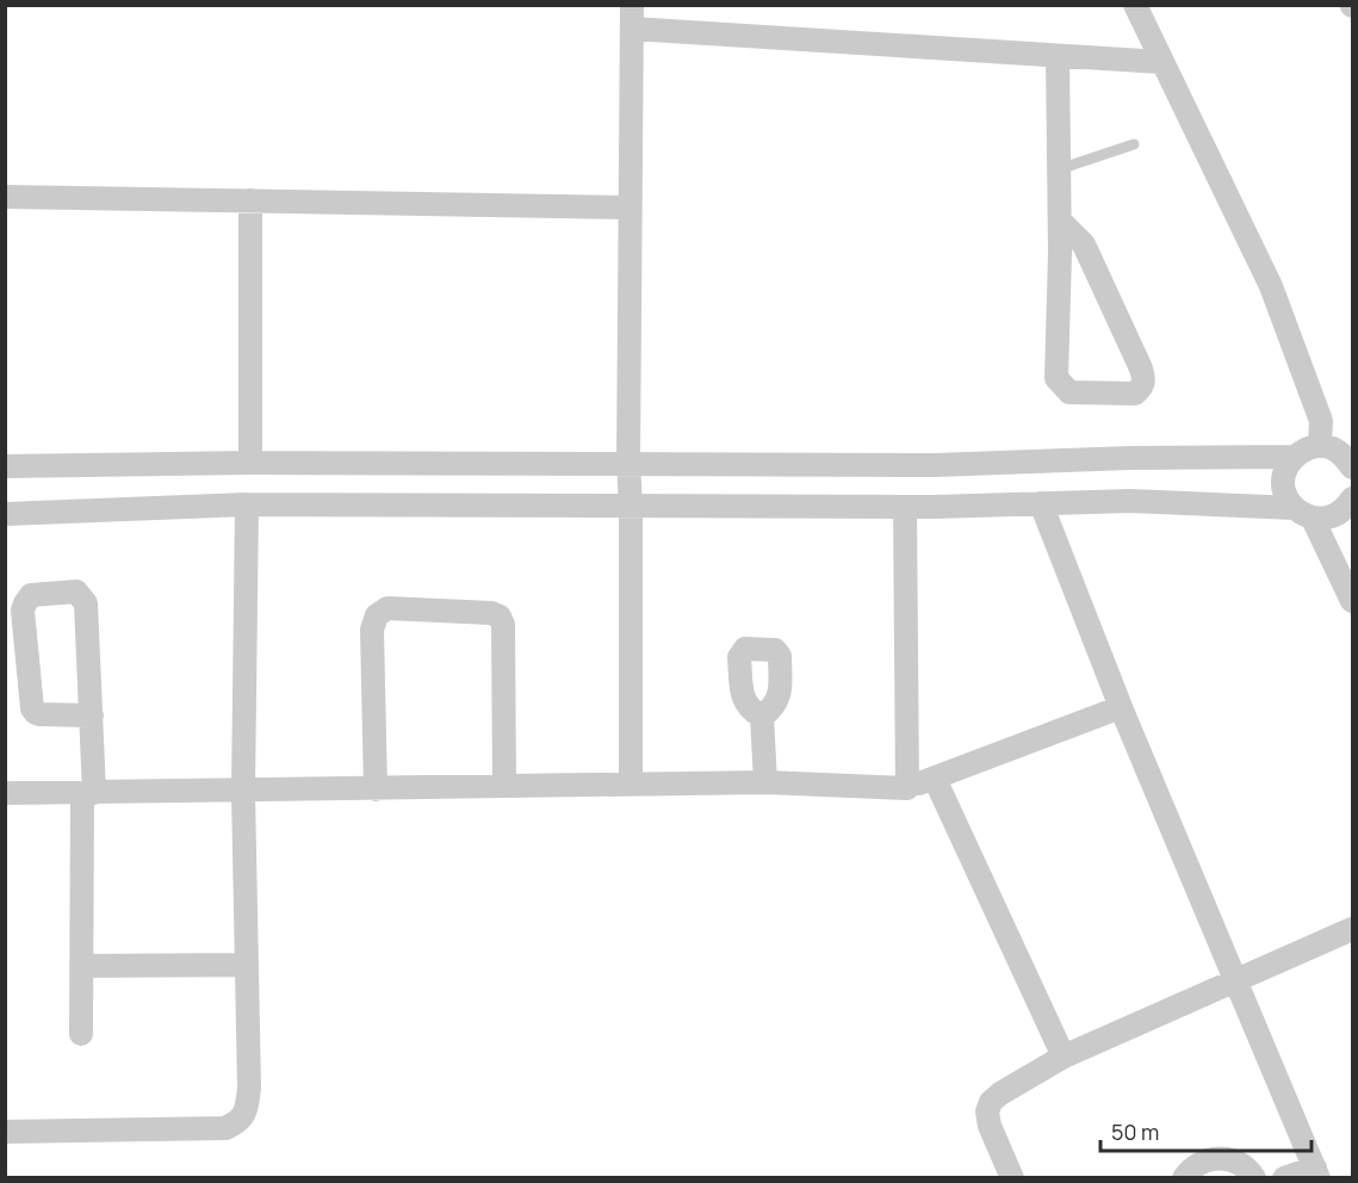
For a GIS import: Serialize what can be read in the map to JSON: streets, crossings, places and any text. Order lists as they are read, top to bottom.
{
  "scale_bar": "50 m"
}
